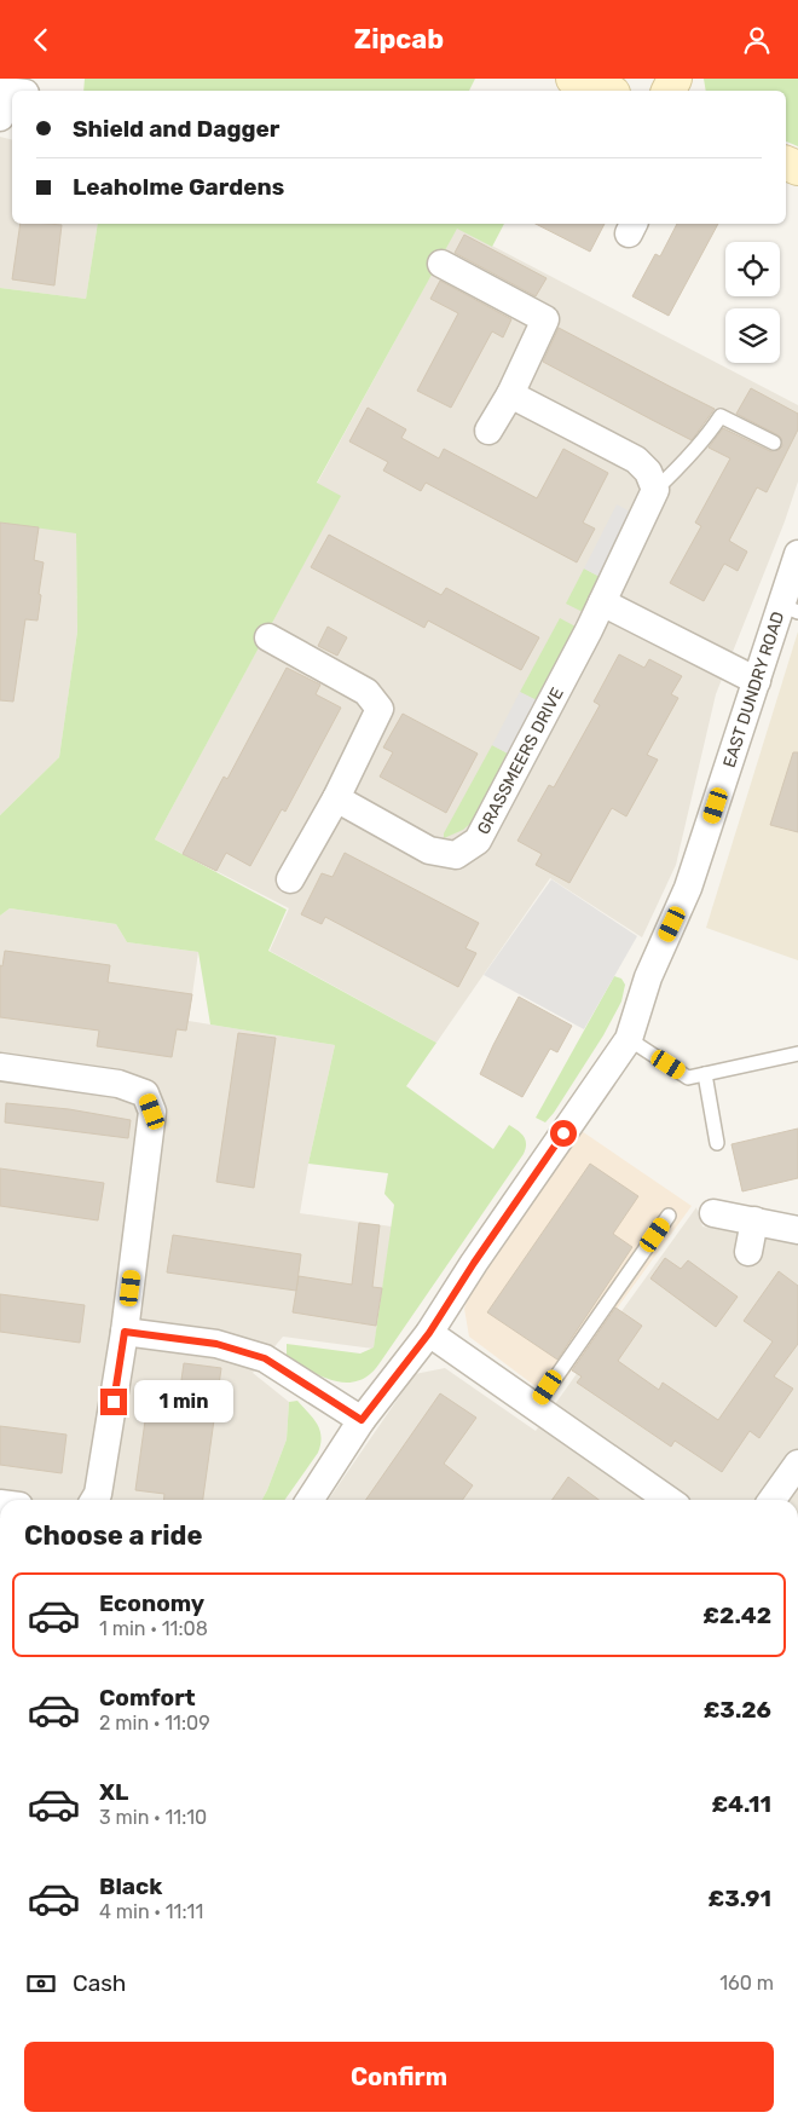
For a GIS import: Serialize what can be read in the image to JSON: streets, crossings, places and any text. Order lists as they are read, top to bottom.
{
  "streets": {
    "street": ["EAST DUNDRY ROAD", "GRASSMEERS DRIVE"]
  },
  "page": {
    "header": "Zipcab",
    "banner": ["Shield and Dagger", "Leaholme Gardens"],
    "bubble": "1 min",
    "heading": "Choose a ride",
    "list": [
      {
        "name": "Economy",
        "note": "1 min · 11:08",
        "value": "£2.42"
      },
      {
        "name": "Comfort",
        "note": "2 min · 11:09",
        "value": "£3.26"
      },
      {
        "name": "XL",
        "note": "3 min · 11:10",
        "value": "£4.11"
      },
      {
        "name": "Black",
        "note": "4 min · 11:11",
        "value": "£3.91"
      }
    ],
    "pay": ["Cash", "160 m"],
    "buttons": "Confirm"
  }
}
